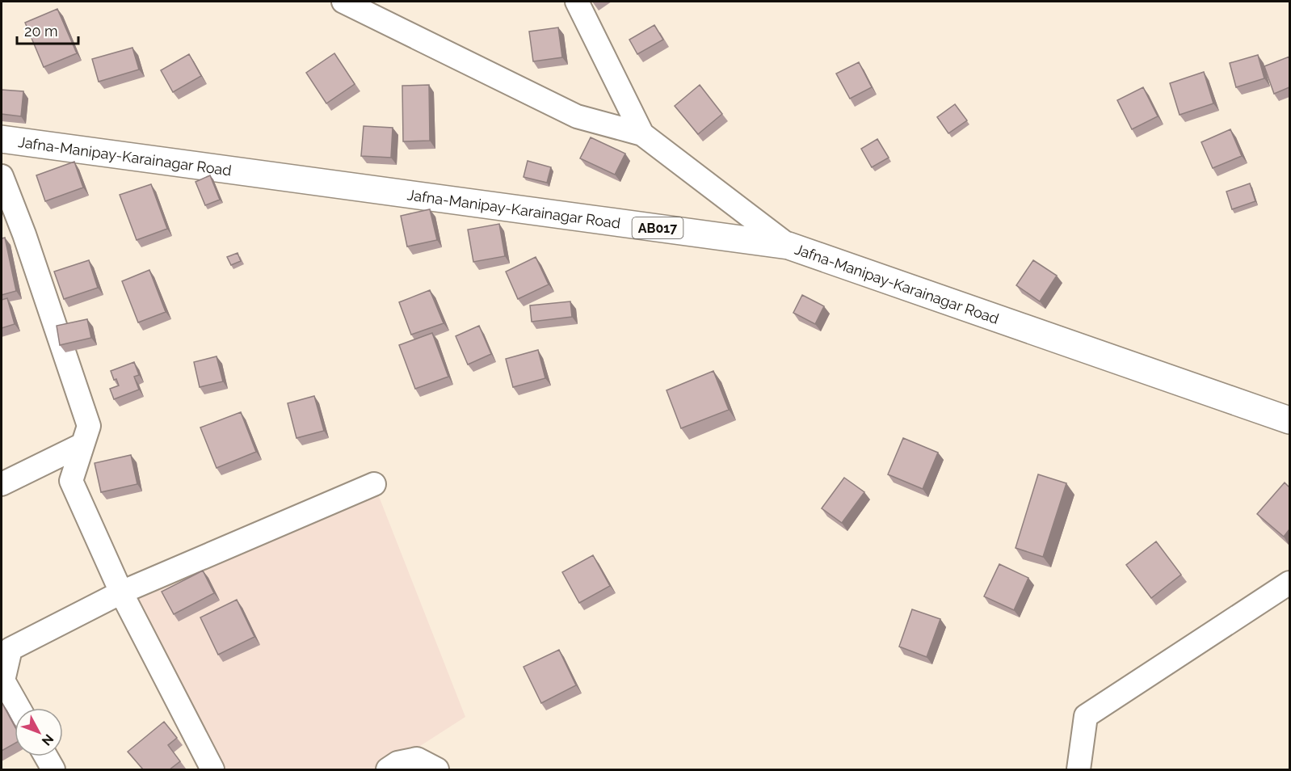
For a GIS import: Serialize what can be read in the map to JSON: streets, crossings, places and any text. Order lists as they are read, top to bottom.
{
  "streets": {
    "main road": ["Jafna-Manipay-Karainagar Road", "AB017"]
  },
  "scale_bar": "20 m",
  "north": "bottom right"
}
